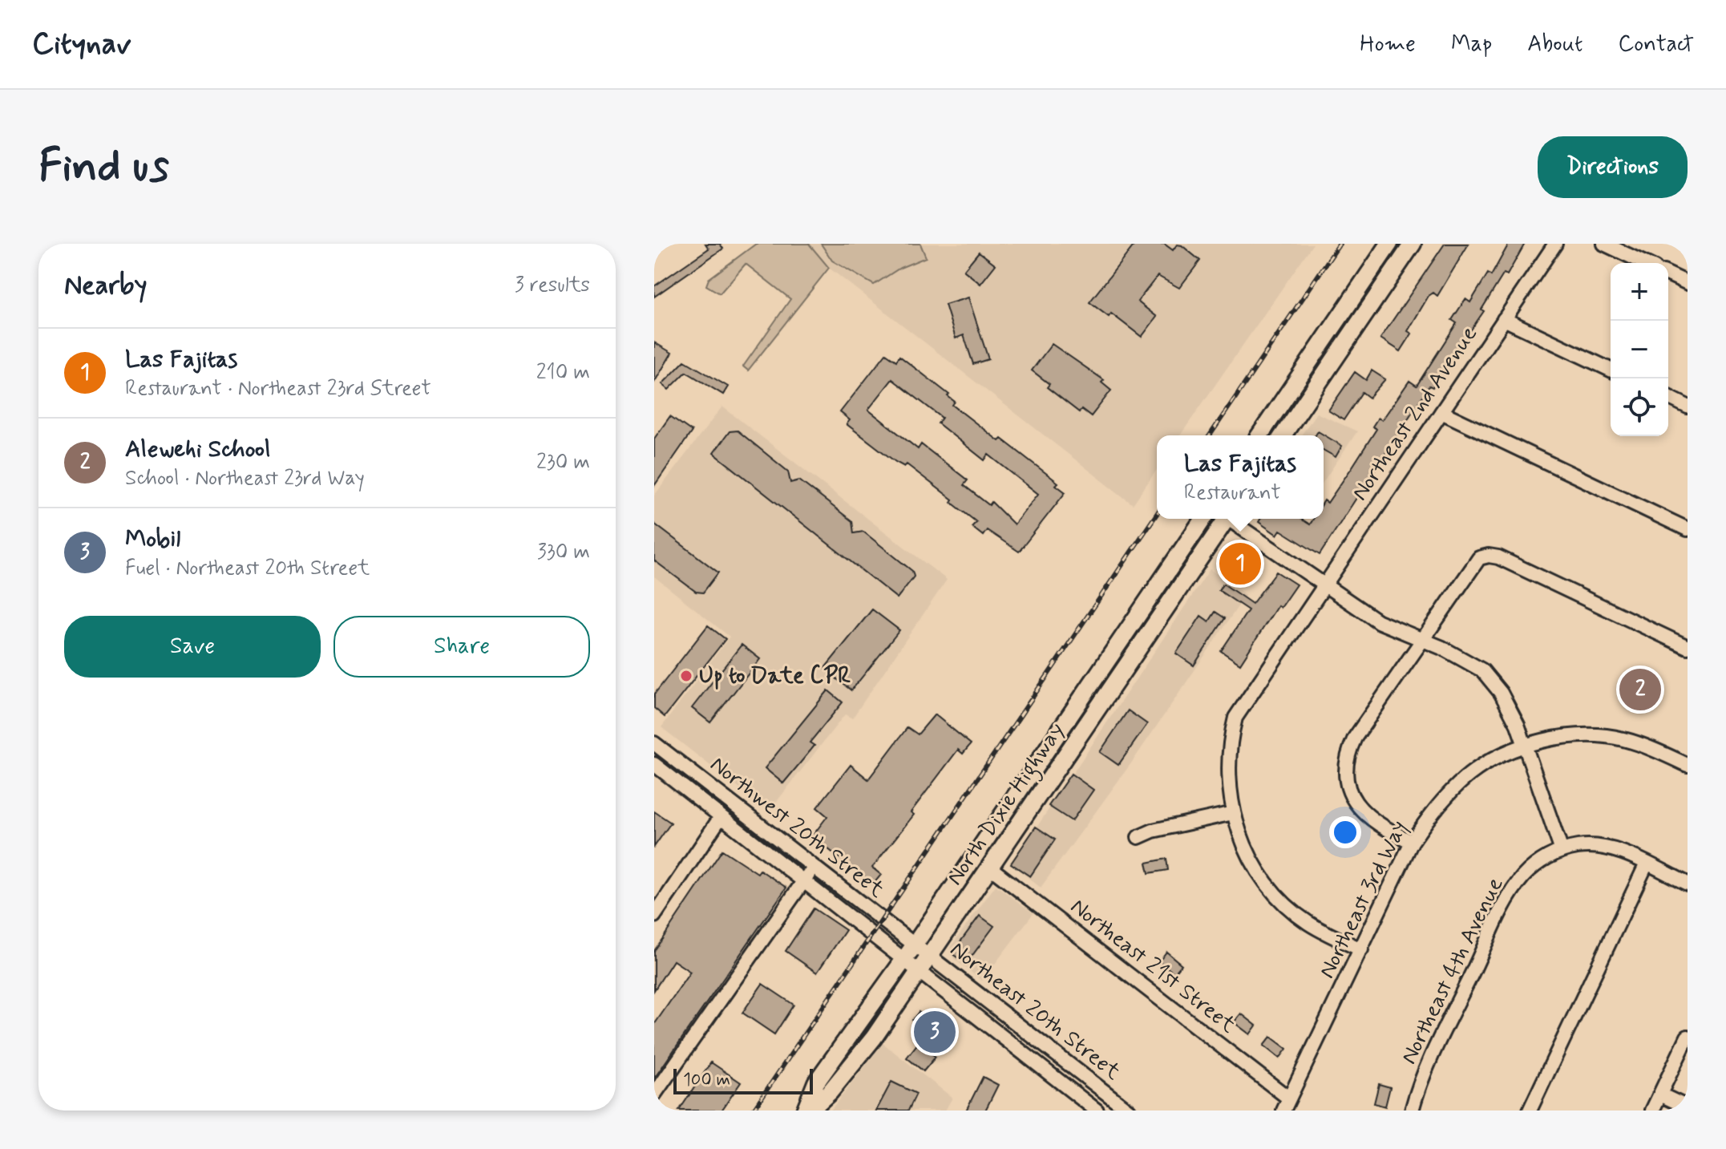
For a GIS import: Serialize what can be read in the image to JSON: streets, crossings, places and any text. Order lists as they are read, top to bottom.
{
  "streets": {
    "main road": ["North Dixie Highway"],
    "street": [
      "Northeast 2nd Avenue",
      "Northwest 20th Street",
      "Northeast 3rd Way",
      "Northeast 21st Street",
      "Northeast 4th Avenue",
      "Northeast 20th Street"
    ]
  },
  "crossings": [
    ["Northeast 2nd Avenue", "Northeast 3rd Way"],
    ["North Dixie Highway", "Northwest 20th Street"],
    ["North Dixie Highway", "Northeast 21st Street"],
    ["North Dixie Highway", "Northeast 20th Street"],
    ["Northwest 20th Street", "Northeast 20th Street"],
    ["Northeast 3rd Way", "Northeast 21st Street"]
  ],
  "places": ["Up to Date CPR"],
  "scale_bar": "100 m",
  "page": {
    "header": "Citynav",
    "nav": [
      "Home",
      "Map",
      "About",
      "Contact"
    ],
    "buttons": [
      "Directions",
      ["Save", "Share"]
    ],
    "title": "Find us",
    "heading": ["Nearby", "3 results"],
    "map_buttons": ["+", "−"],
    "list": [
      {
        "mark": "1",
        "name": "Las Fajitas",
        "note": "Restaurant · Northeast 23rd Street",
        "value": "210 m"
      },
      {
        "mark": "2",
        "name": "Alewehi School",
        "note": "School · Northeast 23rd Way",
        "value": "230 m"
      },
      {
        "mark": "3",
        "name": "Mobil",
        "note": "Fuel · Northeast 20th Street",
        "value": "330 m"
      }
    ],
    "popup": ["Las Fajitas", "Restaurant"],
    "pins": ["1", "2", "3"],
    "scale": "100 m"
  }
}
